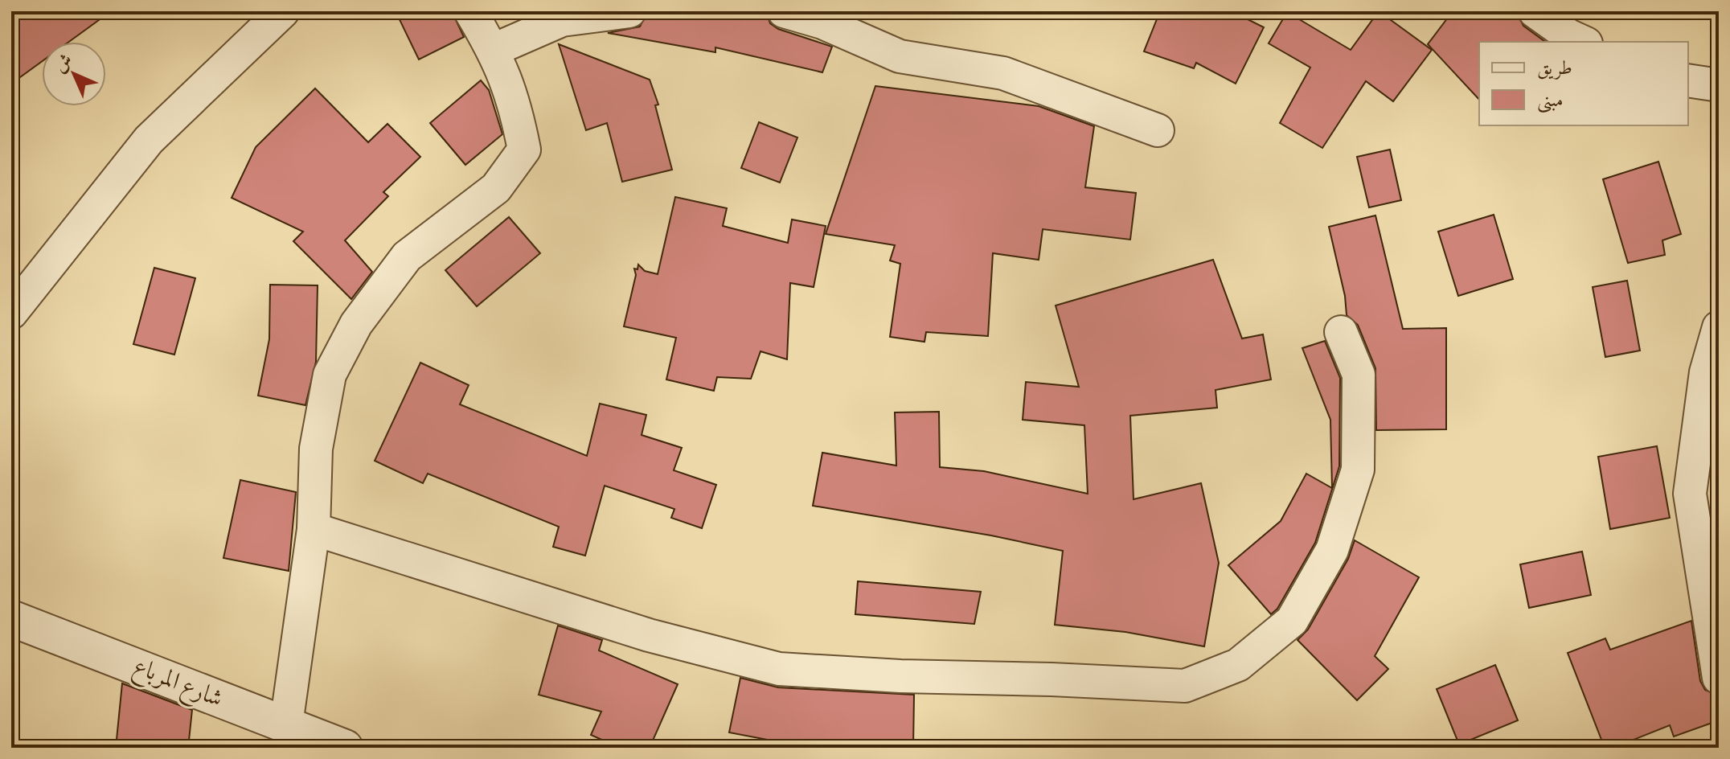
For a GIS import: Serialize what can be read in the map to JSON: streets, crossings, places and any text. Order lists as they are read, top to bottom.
{
  "streets": {
    "street": ["شارع المرباع"]
  },
  "legend": ["طريق", "مبنى"],
  "north": "top left"
}
